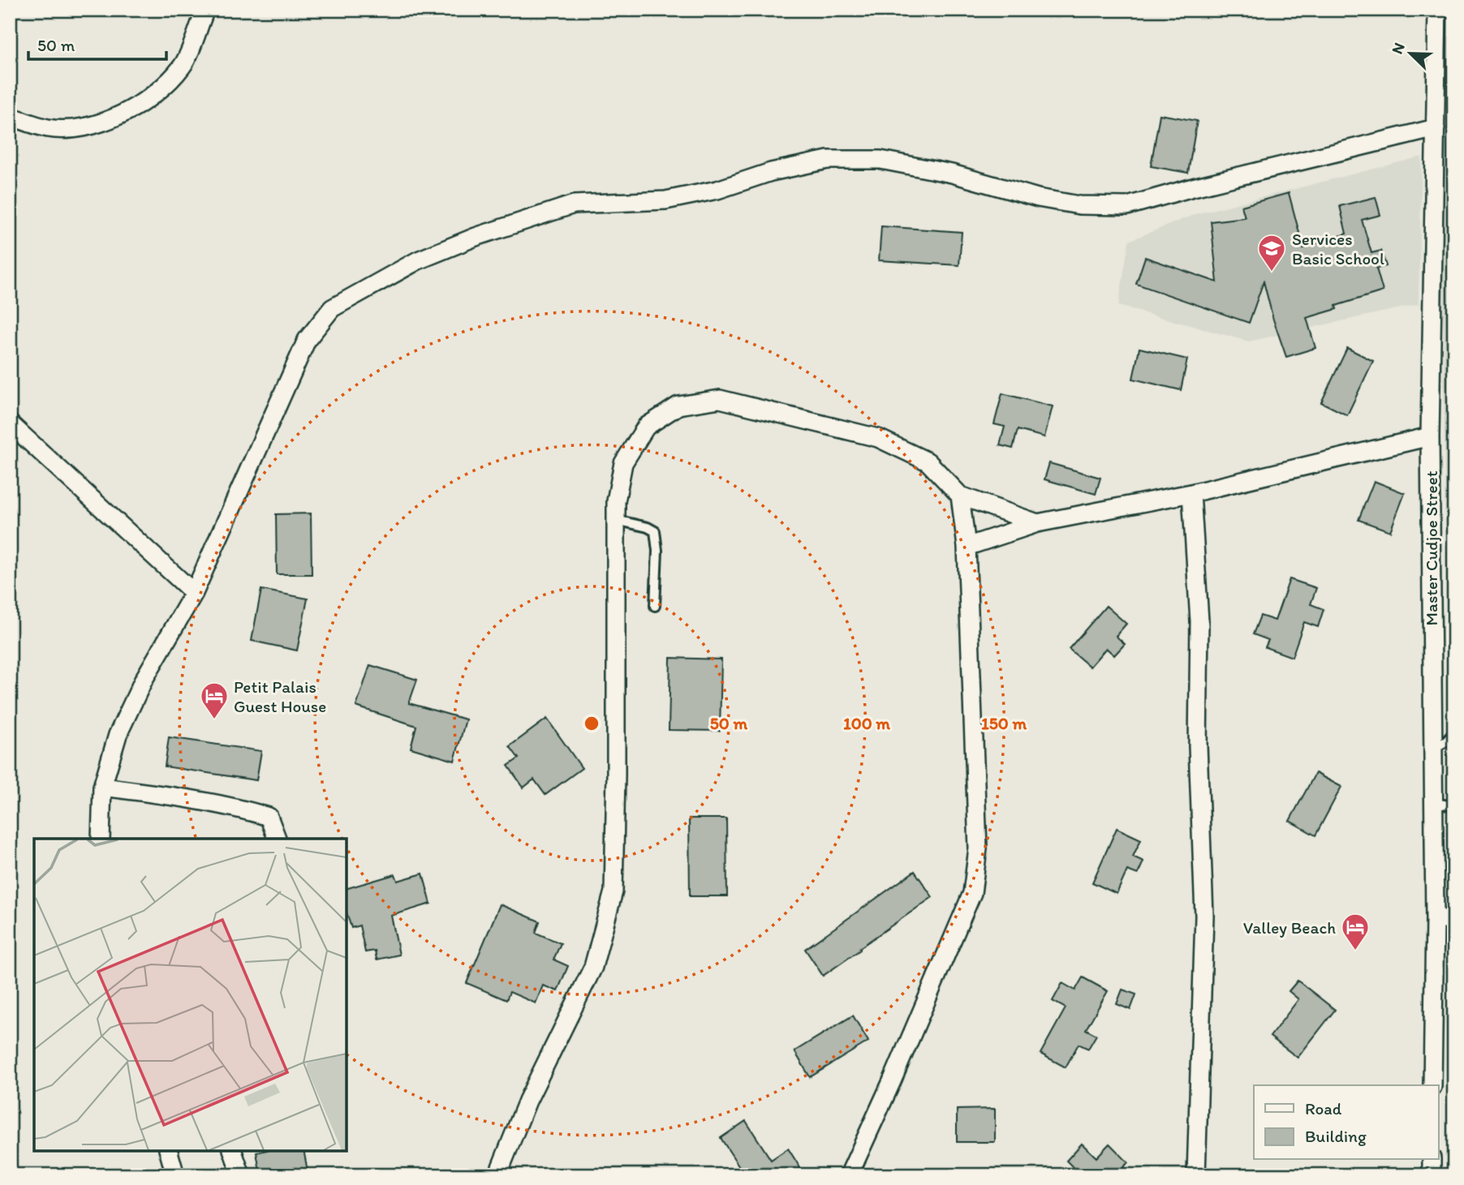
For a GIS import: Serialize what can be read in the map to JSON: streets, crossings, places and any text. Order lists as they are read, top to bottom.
{
  "streets": {
    "street": ["Master Cudjoe Street"]
  },
  "places": {
    "school or university": ["Services Basic School"],
    "hotel": ["Petit Palais Guest House", "Valley Beach"]
  },
  "legend": ["Road", "Building"],
  "scale_bar": "50 m",
  "north": "top left",
  "rings": ["50 m", "100 m", "150 m"]
}
